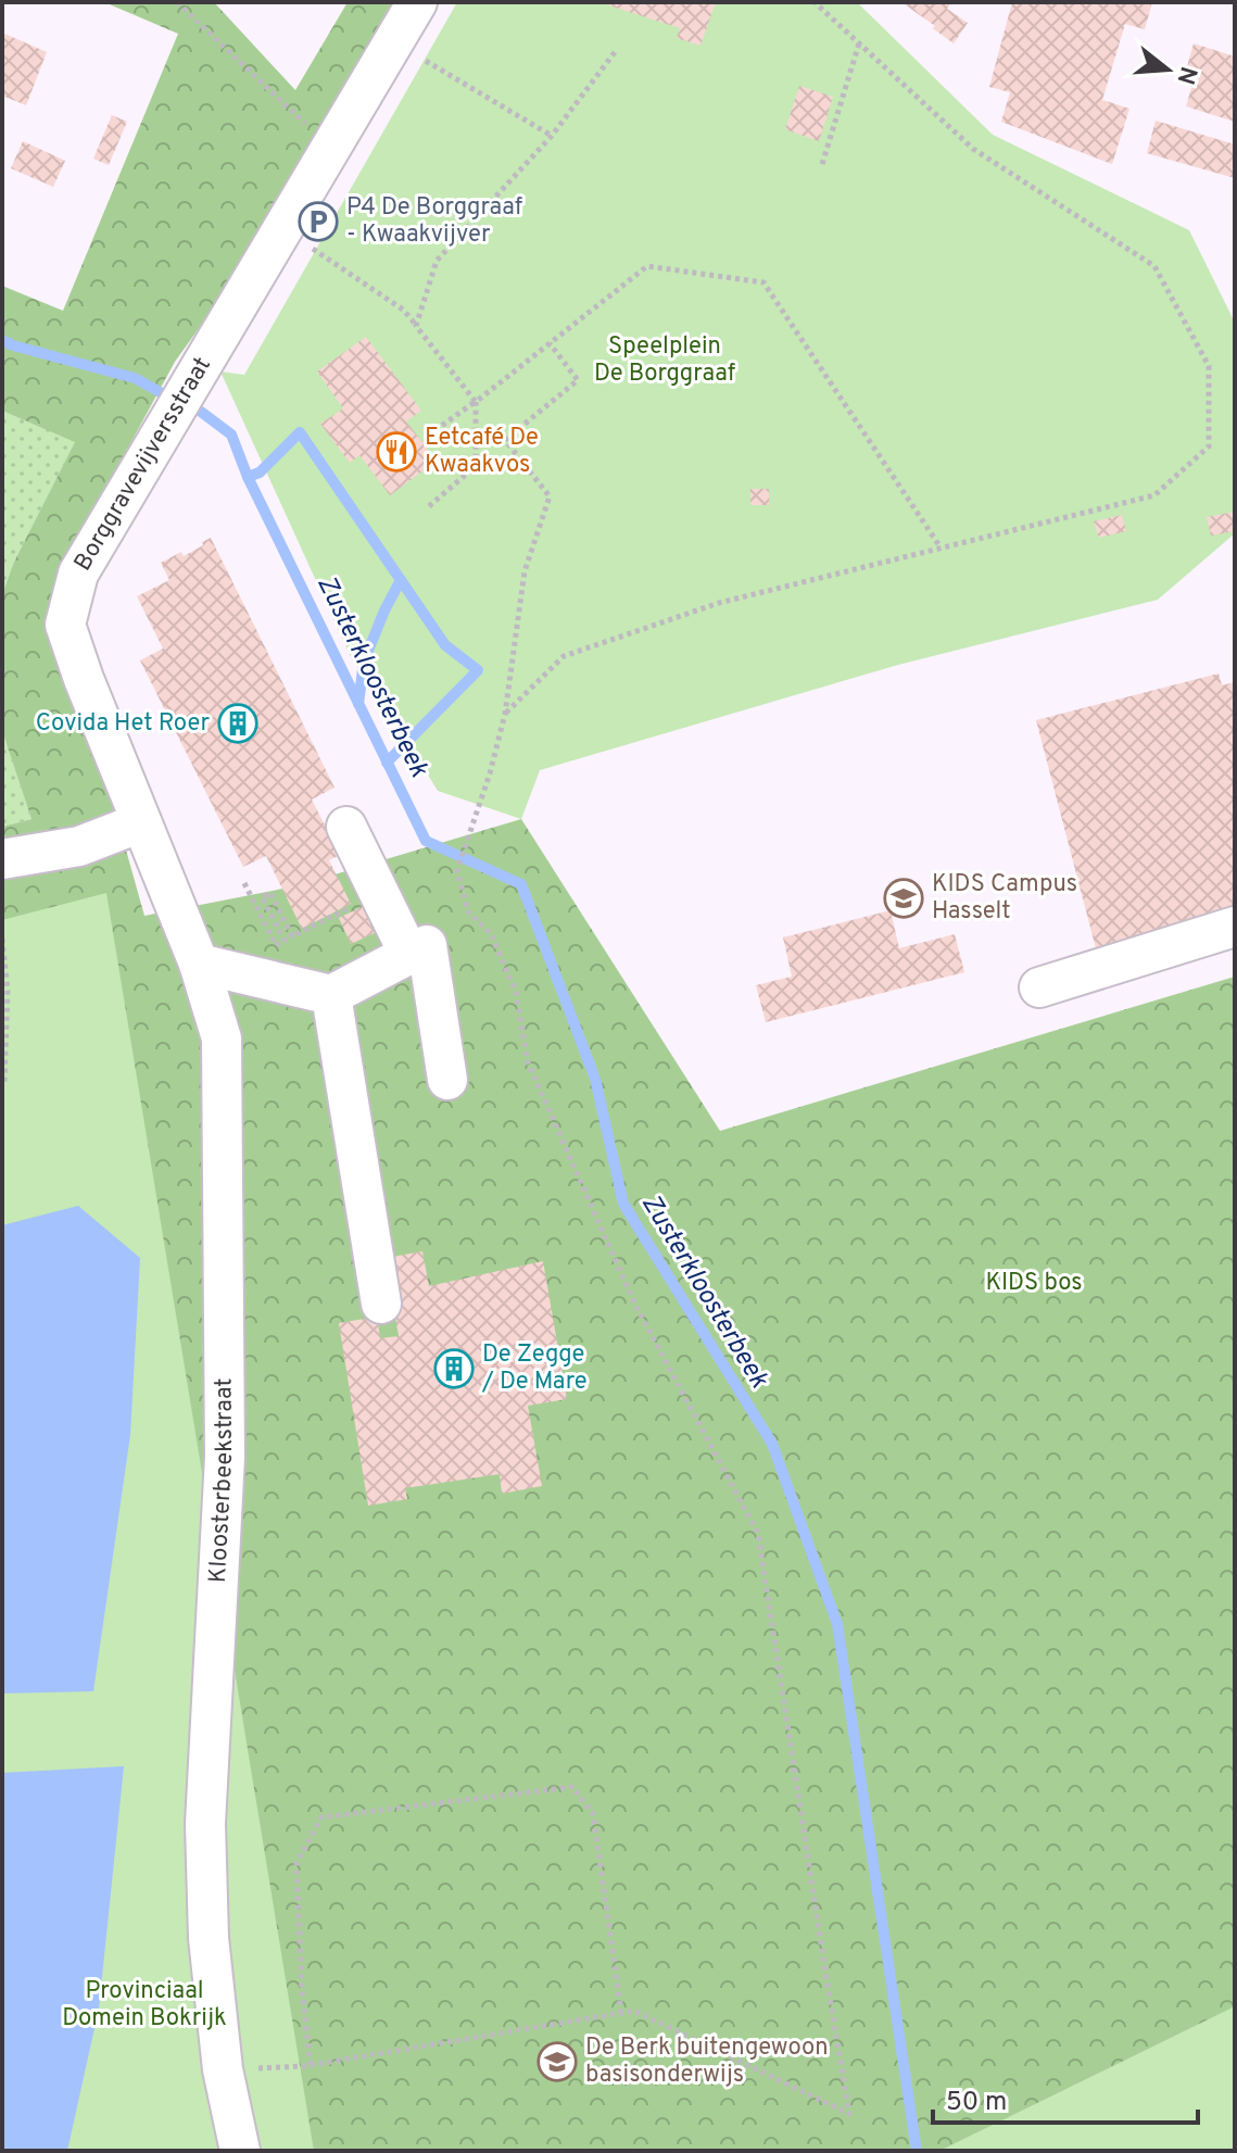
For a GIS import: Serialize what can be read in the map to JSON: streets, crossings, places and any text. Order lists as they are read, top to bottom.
{
  "streets": {
    "street": ["Borggravevijversstraat", "Kloosterbeekstraat"]
  },
  "crossings": [
    ["Borggravevijversstraat", "Kloosterbeekstraat"]
  ],
  "water": ["Zusterkloosterbeek"],
  "parks": ["Speelplein De Borggraaf", "KIDS bos", "Provinciaal Domein Bokrijk"],
  "places": {
    "parking": ["P4 De Borggraaf - Kwaakvijver"],
    "restaurant": ["Eetcafé De Kwaakvos"],
    "building": ["Covida Het Roer", "De Zegge / De Mare"],
    "school or university": ["KIDS Campus Hasselt", "De Berk buitengewoon basisonderwijs"]
  },
  "scale_bar": "50 m",
  "north": "right"
}
